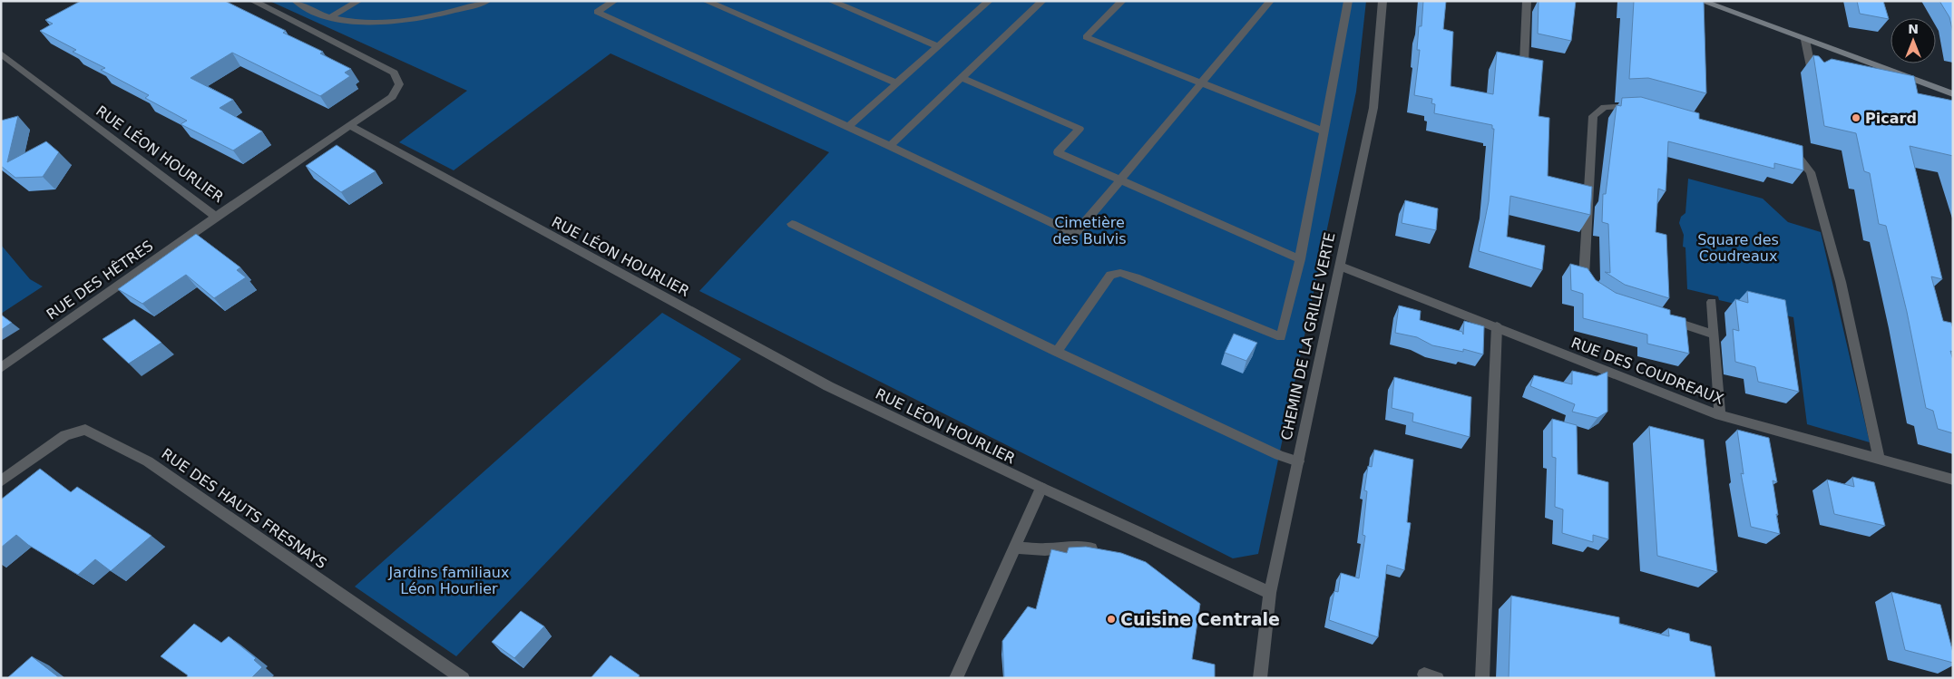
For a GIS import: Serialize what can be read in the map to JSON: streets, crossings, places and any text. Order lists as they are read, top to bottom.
{
  "streets": {
    "street": [
      "RUE LÉON HOURLIER",
      "RUE DES HÊTRES",
      "CHEMIN DE LA GRILLE VERTE",
      "RUE DES COUDREAUX",
      "RUE DES HAUTS FRESNAYS"
    ]
  },
  "crossings": [
    ["RUE LÉON HOURLIER", "RUE DES HÊTRES"],
    ["RUE LÉON HOURLIER", "CHEMIN DE LA GRILLE VERTE"],
    ["CHEMIN DE LA GRILLE VERTE", "RUE DES COUDREAUX"]
  ],
  "parks": ["Cimetière des Bulvis", "Square des Coudreaux", "Jardins familiaux Léon Hourlier"],
  "places": ["Picard", "Cuisine Centrale"],
  "north": "top"
}
